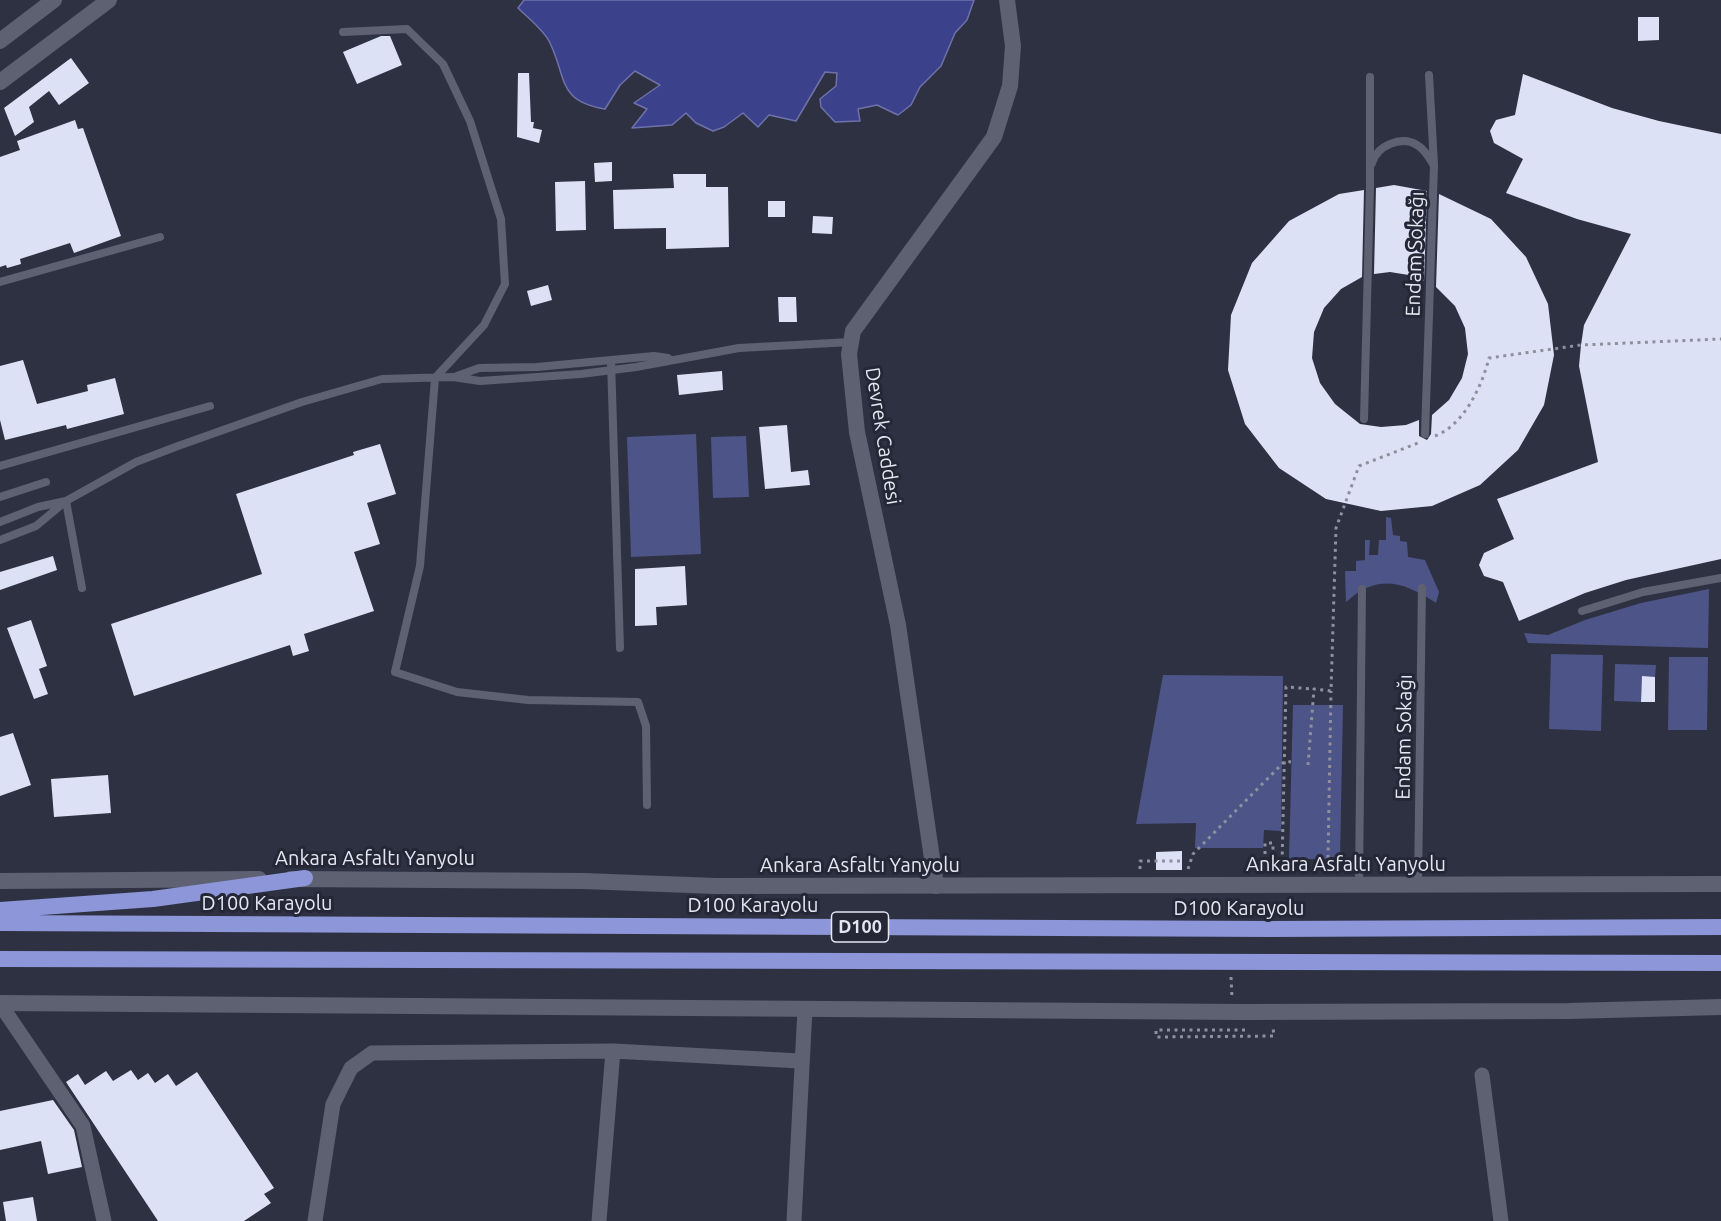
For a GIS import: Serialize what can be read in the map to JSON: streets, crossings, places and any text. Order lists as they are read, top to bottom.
{
  "streets": {
    "highway": ["D100 Karayolu", "D100"],
    "main road": ["Devrek Caddesi", "Ankara Asfaltı Yanyolu"],
    "lane": ["Endam Sokağı"]
  },
  "crossings": [
    ["Endam Sokağı", "Ankara Asfaltı Yanyolu"],
    ["Devrek Caddesi", "Ankara Asfaltı Yanyolu"]
  ]
}
